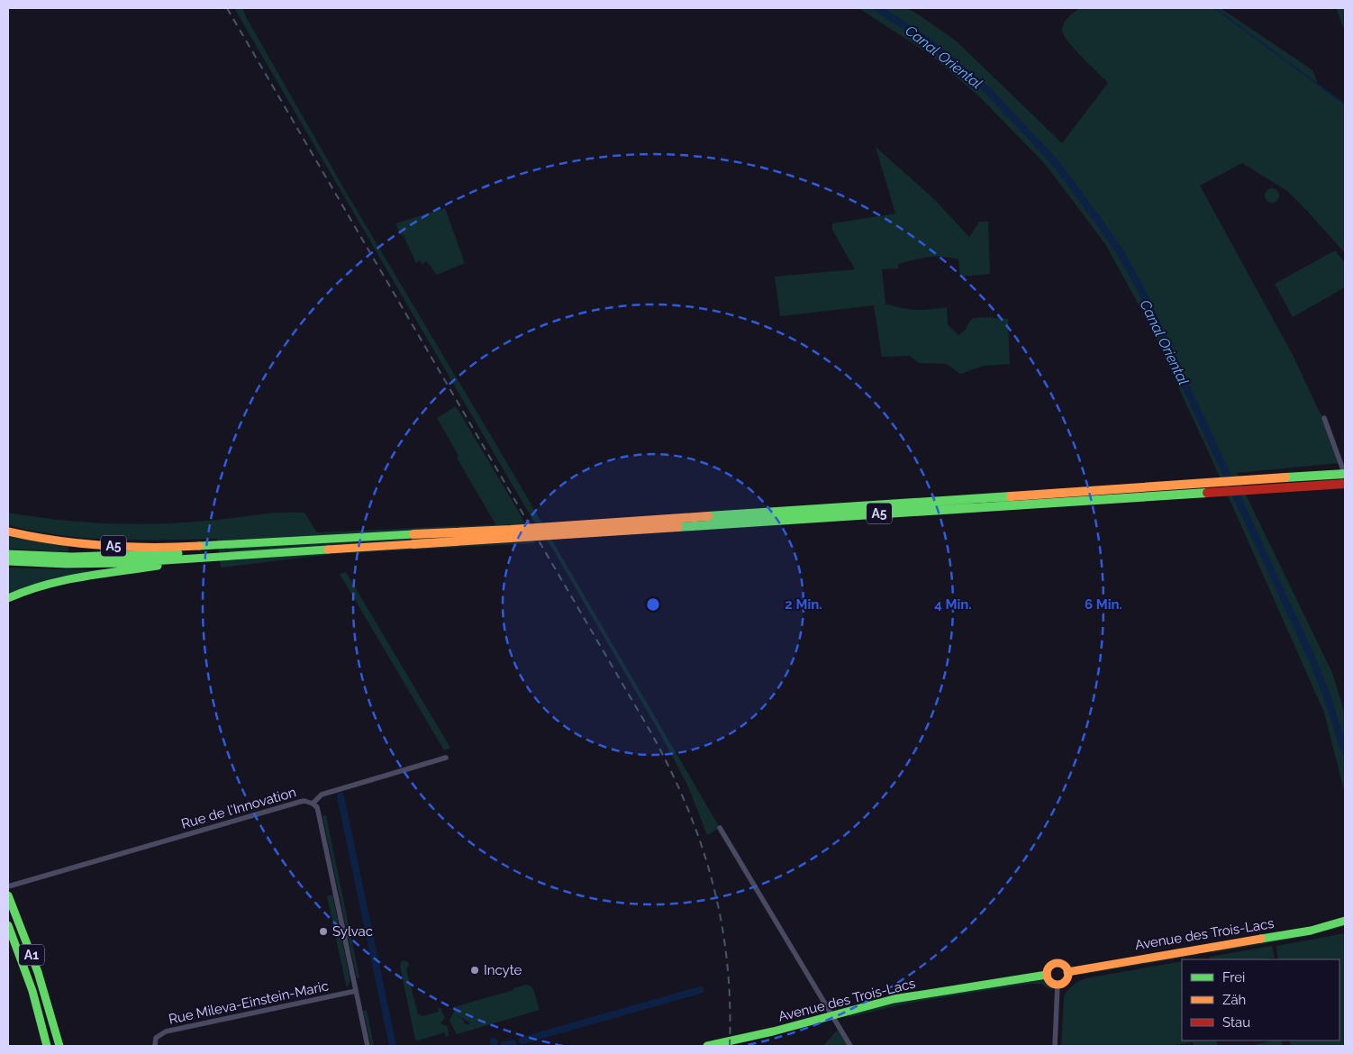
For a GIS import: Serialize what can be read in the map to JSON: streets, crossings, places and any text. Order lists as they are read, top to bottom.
{
  "streets": {
    "main road": ["A5", "Avenue des Trois-Lacs", "A1"],
    "street": ["Rue de l'Innovation", "Rue Mileva-Einstein-Maric"]
  },
  "water": ["Canal Oriental"],
  "places": ["Sylvac", "Incyte"],
  "legend": ["Frei", "Zäh", "Stau"],
  "rings": ["2 Min.", "4 Min.", "6 Min."]
}
